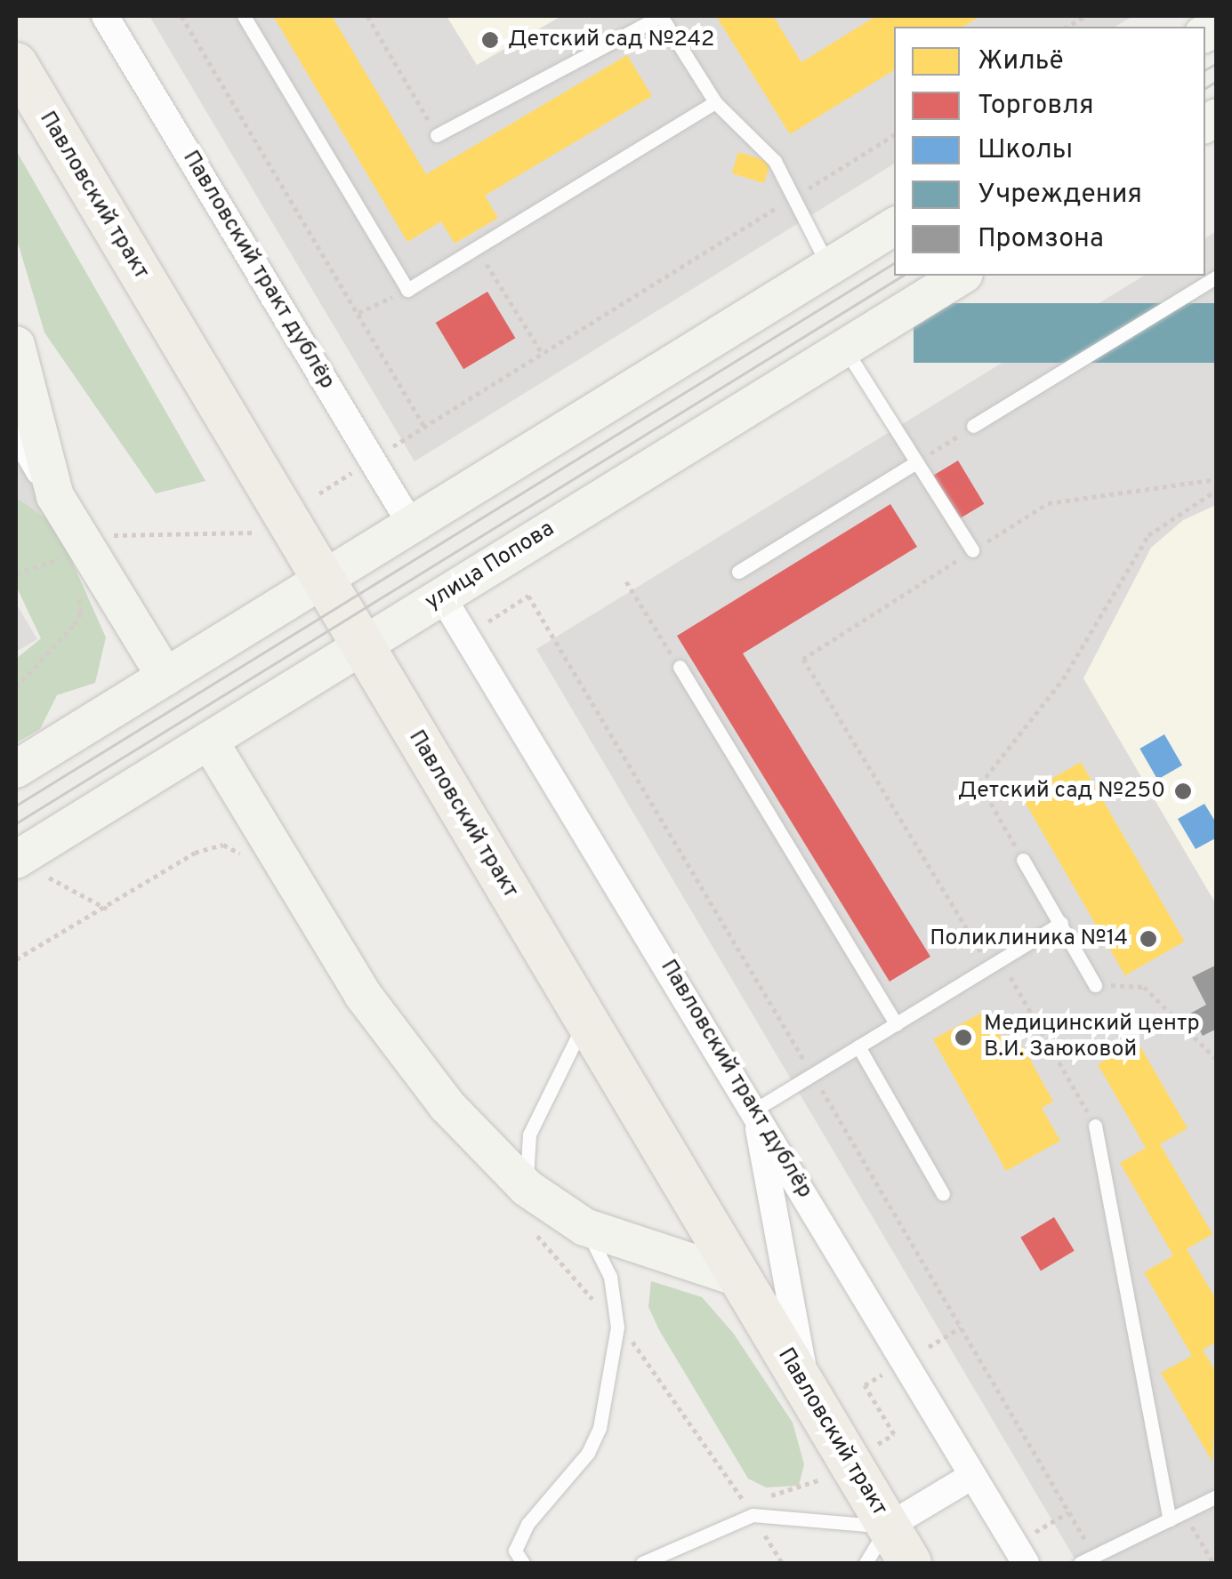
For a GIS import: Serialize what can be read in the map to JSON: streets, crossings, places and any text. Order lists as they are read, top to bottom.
{
  "streets": {
    "main road": ["Павловский тракт", "улица Попова"],
    "street": ["Павловский тракт дублёр"]
  },
  "crossings": [
    ["Павловский тракт", "улица Попова"],
    ["Павловский тракт дублёр", "улица Попова"]
  ],
  "places": [
    "Детский сад №242",
    "Детский сад №250",
    "Поликлиника №14",
    "Медицинский центр В.И. Заюковой"
  ],
  "legend": [
    "Жильё",
    "Торговля",
    "Школы",
    "Учреждения",
    "Промзона"
  ]
}
